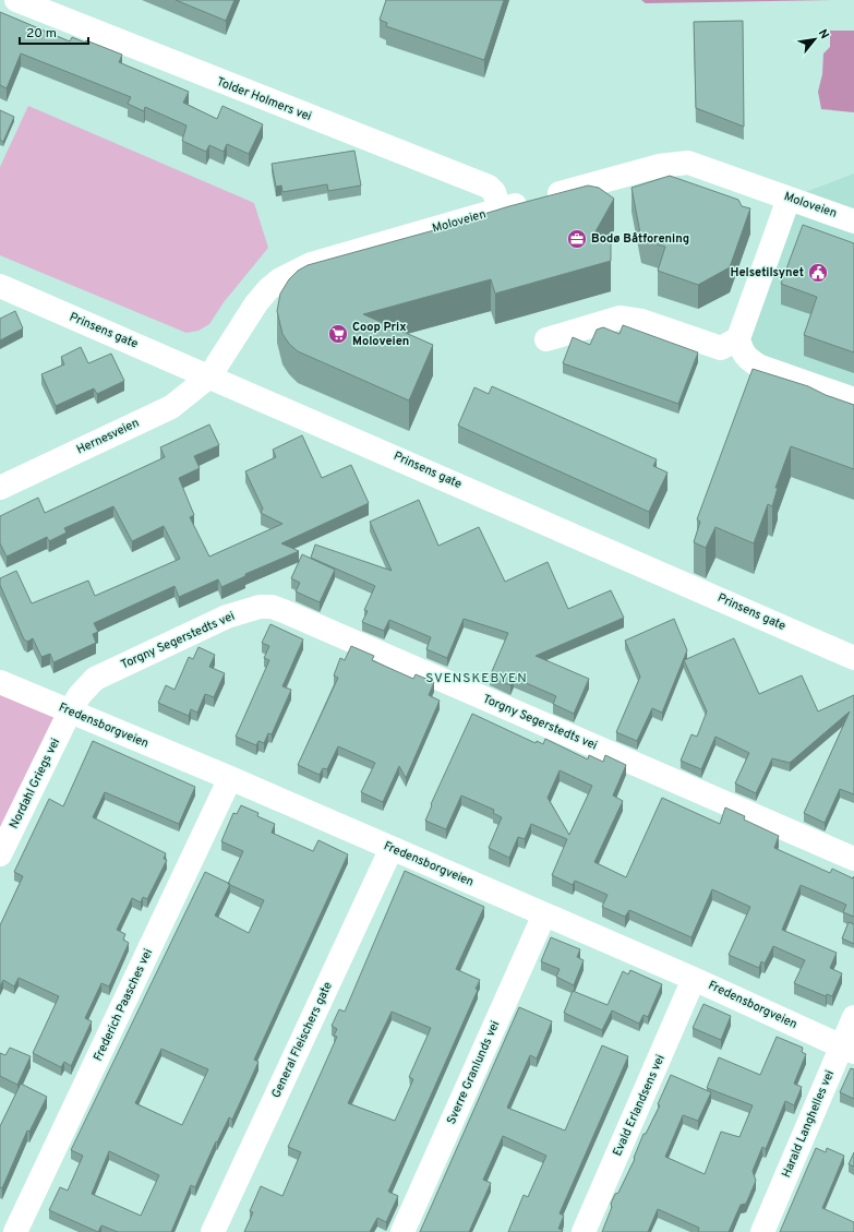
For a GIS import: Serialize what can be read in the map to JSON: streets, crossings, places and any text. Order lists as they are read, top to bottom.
{
  "streets": {
    "street": [
      "Tolder Holmers vei",
      "Moloveien",
      "Prinsens gate",
      "Hernesveien",
      "Torgny Segerstedts vei",
      "Fredensborgveien",
      "Nordahl Griegs vei",
      "Frederich Paasches vei",
      "General Fleischers gate",
      "Sverre Granlunds vei",
      "Evald Erlandsens vei",
      "Harald Langhelles vei"
    ]
  },
  "crossings": [
    ["Tolder Holmers vei", "Moloveien"],
    ["Moloveien", "Prinsens gate"],
    ["Moloveien", "Hernesveien"],
    ["Prinsens gate", "Hernesveien"],
    ["Torgny Segerstedts vei", "Fredensborgveien"],
    ["Torgny Segerstedts vei", "Nordahl Griegs vei"],
    ["Fredensborgveien", "Nordahl Griegs vei"],
    ["Fredensborgveien", "Frederich Paasches vei"],
    ["Fredensborgveien", "General Fleischers gate"],
    ["Fredensborgveien", "Sverre Granlunds vei"],
    ["Fredensborgveien", "Evald Erlandsens vei"],
    ["Fredensborgveien", "Harald Langhelles vei"]
  ],
  "districts": ["SVENSKEBYEN"],
  "places": {
    "office": ["Bodø Båtforening"],
    "public building": ["Helsetilsynet"],
    "supermarket": ["Coop Prix Moloveien"]
  },
  "scale_bar": "20 m",
  "north": "top right"
}
